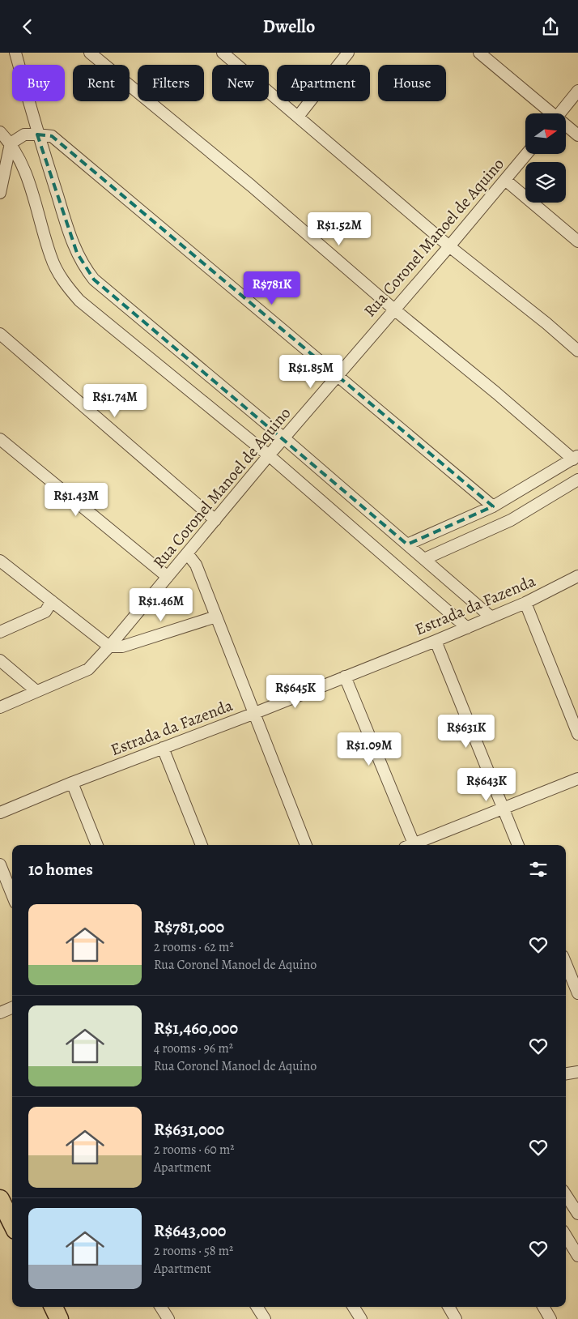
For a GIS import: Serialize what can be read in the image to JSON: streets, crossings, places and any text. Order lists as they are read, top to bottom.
{
  "streets": {
    "street": ["Rua Coronel Manoel de Aquino", "Estrada da Fazenda"]
  },
  "north": "right",
  "page": {
    "header": "Dwello",
    "chip": [
      "Buy",
      "Rent",
      "Filters",
      "New",
      "Apartment",
      "House"
    ],
    "price": [
      "R$1.52M",
      "R$781K",
      "R$1.85M",
      "R$1.74M",
      "R$1.43M",
      "R$1.46M",
      "R$645K",
      "R$631K",
      "R$1.09M",
      "R$643K"
    ],
    "heading": "10 homes",
    "list": [
      {
        "name": "R$781,000",
        "note": "2 rooms · 62 m² · Rua Coronel Manoel de Aquino"
      },
      {
        "name": "R$1,460,000",
        "note": "4 rooms · 96 m² · Rua Coronel Manoel de Aquino"
      },
      {
        "name": "R$631,000",
        "note": "2 rooms · 60 m² · Apartment"
      },
      {
        "name": "R$643,000",
        "note": "2 rooms · 58 m² · Apartment"
      }
    ]
  }
}
